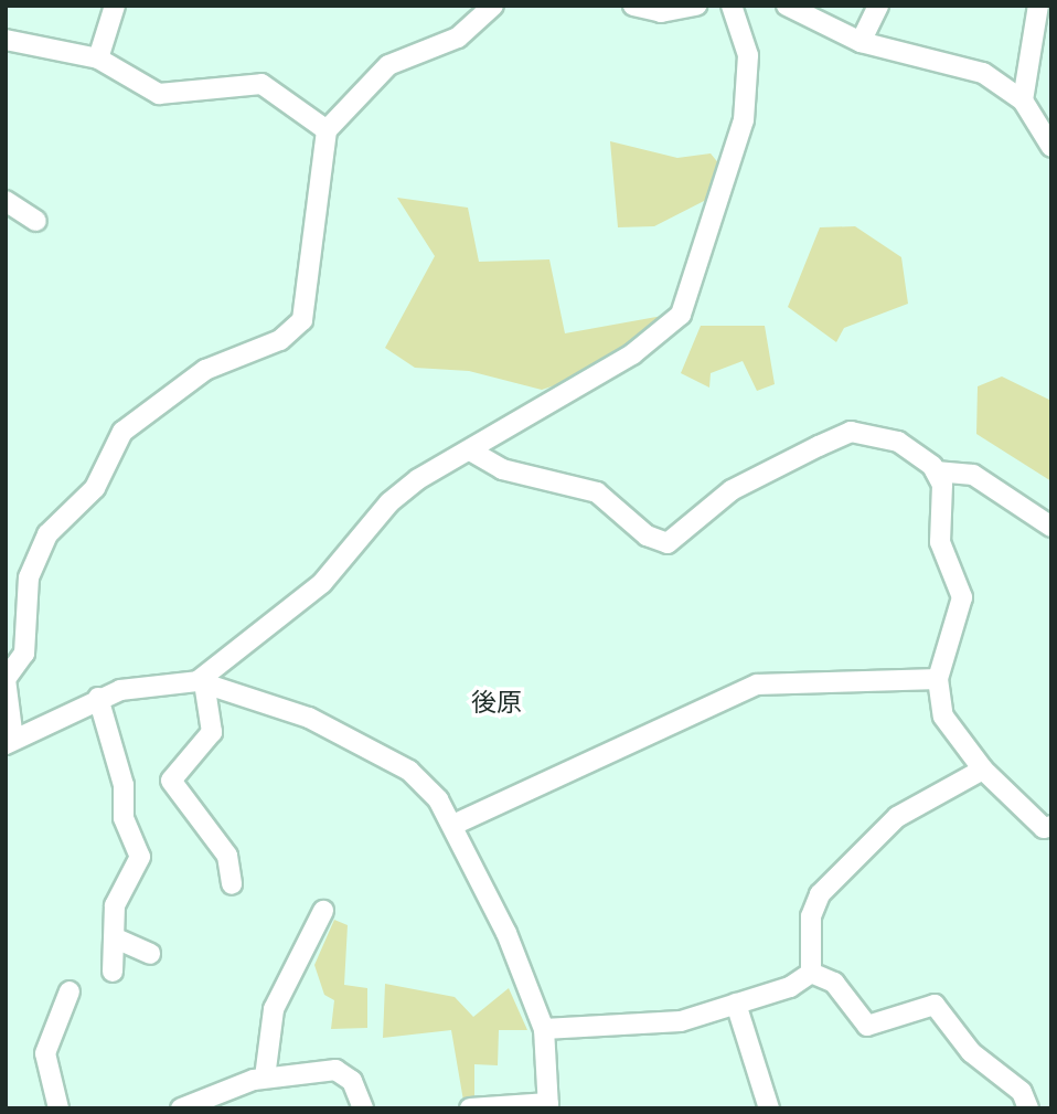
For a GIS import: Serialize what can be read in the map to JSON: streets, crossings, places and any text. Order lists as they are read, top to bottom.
{
  "districts": ["後原"]
}
